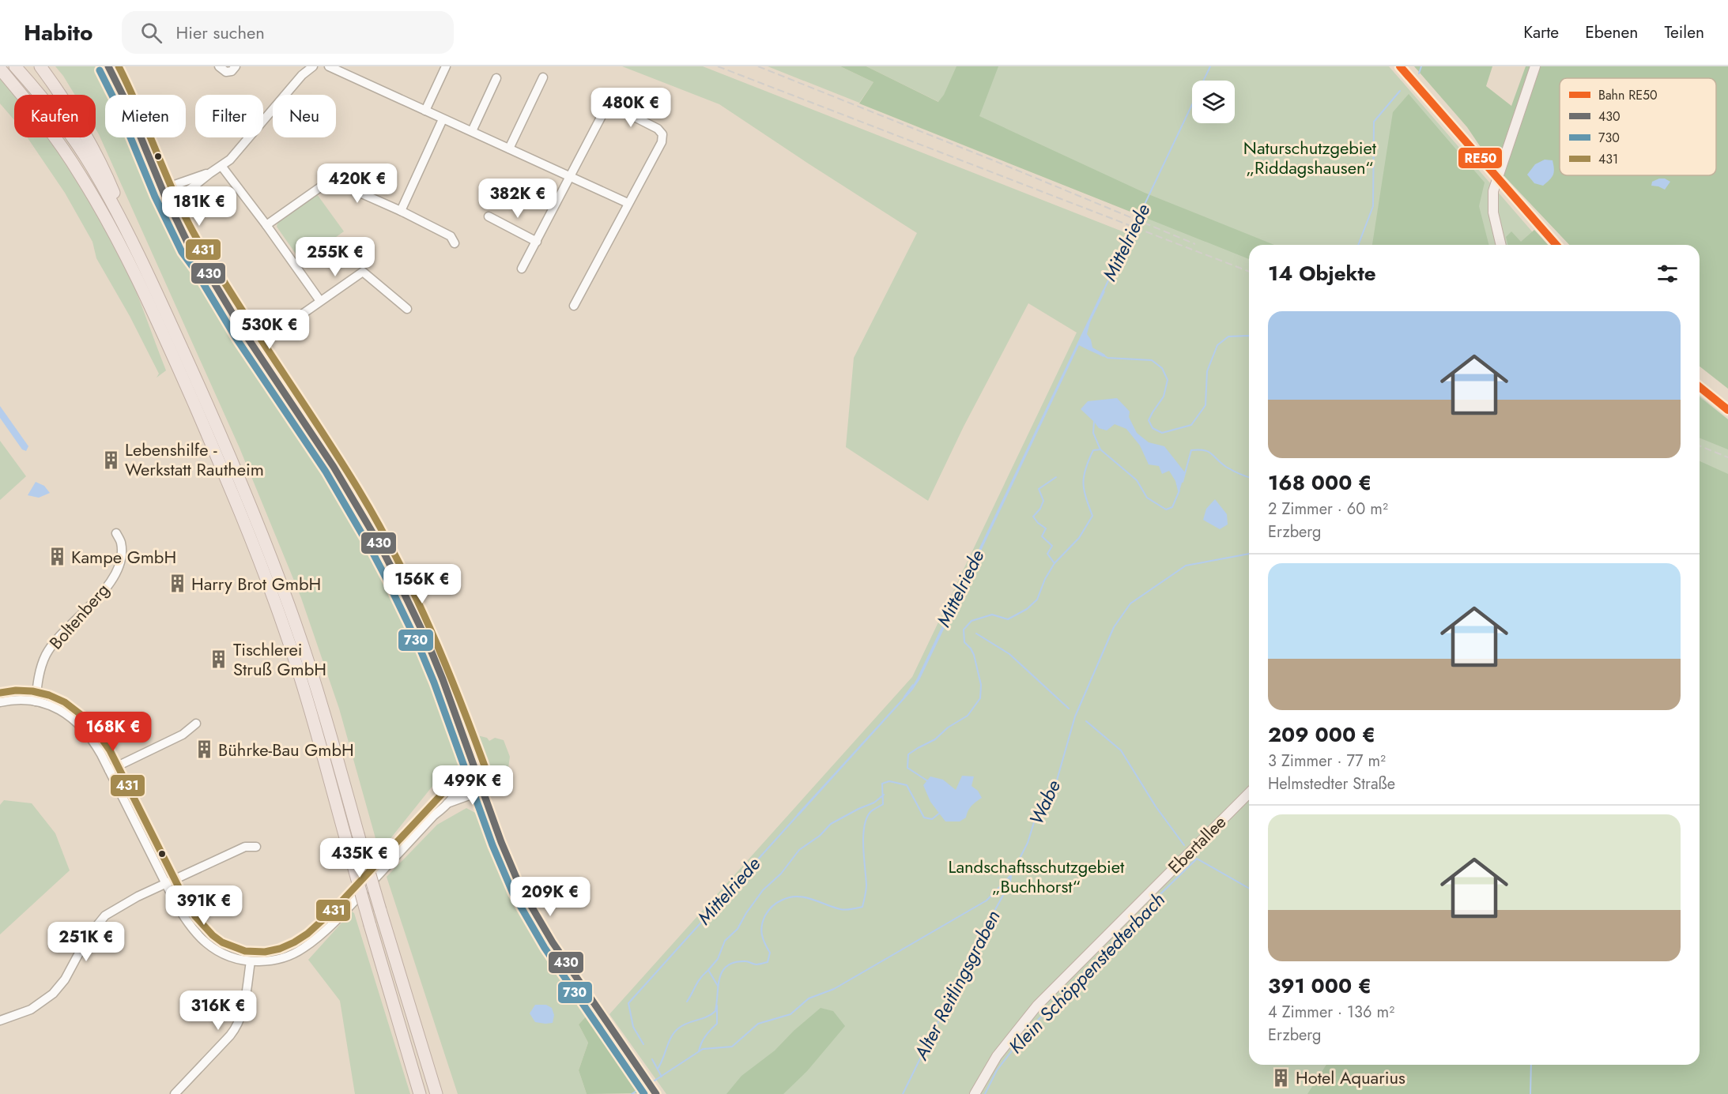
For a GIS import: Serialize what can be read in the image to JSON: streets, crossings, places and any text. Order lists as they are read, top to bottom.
{
  "streets": {
    "main road": ["Ebertallee"],
    "street": ["Boltenberg"]
  },
  "water": [
    "Mittelriede",
    "Wabe",
    "Klein Schöppenstedterbach",
    "Alter Reitlingsgraben"
  ],
  "parks": ["Naturschutzgebiet „Riddagshausen“", "Landschaftsschutzgebiet „Buchhorst“"],
  "places": {
    "building": [
      "Lebenshilfe - Werkstatt Rautheim",
      "Kampe GmbH",
      "Harry Brot GmbH",
      "Tischlerei Struß GmbH",
      "Bührke-Bau GmbH",
      "Hotel Aquarius"
    ]
  },
  "lines": [
    "rail line RE50",
    "transit line 430",
    "transit line 431",
    "transit line 730"
  ],
  "legend": [
    "Bahn RE50",
    "430",
    "730",
    "431"
  ],
  "page": {
    "header": "Habito",
    "search": "Hier suchen",
    "nav": ["Karte", "Ebenen", "Teilen"],
    "price": [
      "480K €",
      "420K €",
      "382K €",
      "181K €",
      "255K €",
      "530K €",
      "156K €",
      "168K €",
      "499K €",
      "435K €",
      "209K €",
      "391K €",
      "251K €",
      "316K €"
    ],
    "chip": [
      "Kaufen",
      "Mieten",
      "Filter",
      "Neu"
    ],
    "heading": "14 Objekte",
    "list": [
      {
        "name": "168 000 €",
        "note": "2 Zimmer · 60 m² · Erzberg"
      },
      {
        "name": "209 000 €",
        "note": "3 Zimmer · 77 m² · Helmstedter Straße"
      },
      {
        "name": "391 000 €",
        "note": "4 Zimmer · 136 m² · Erzberg"
      }
    ]
  }
}
